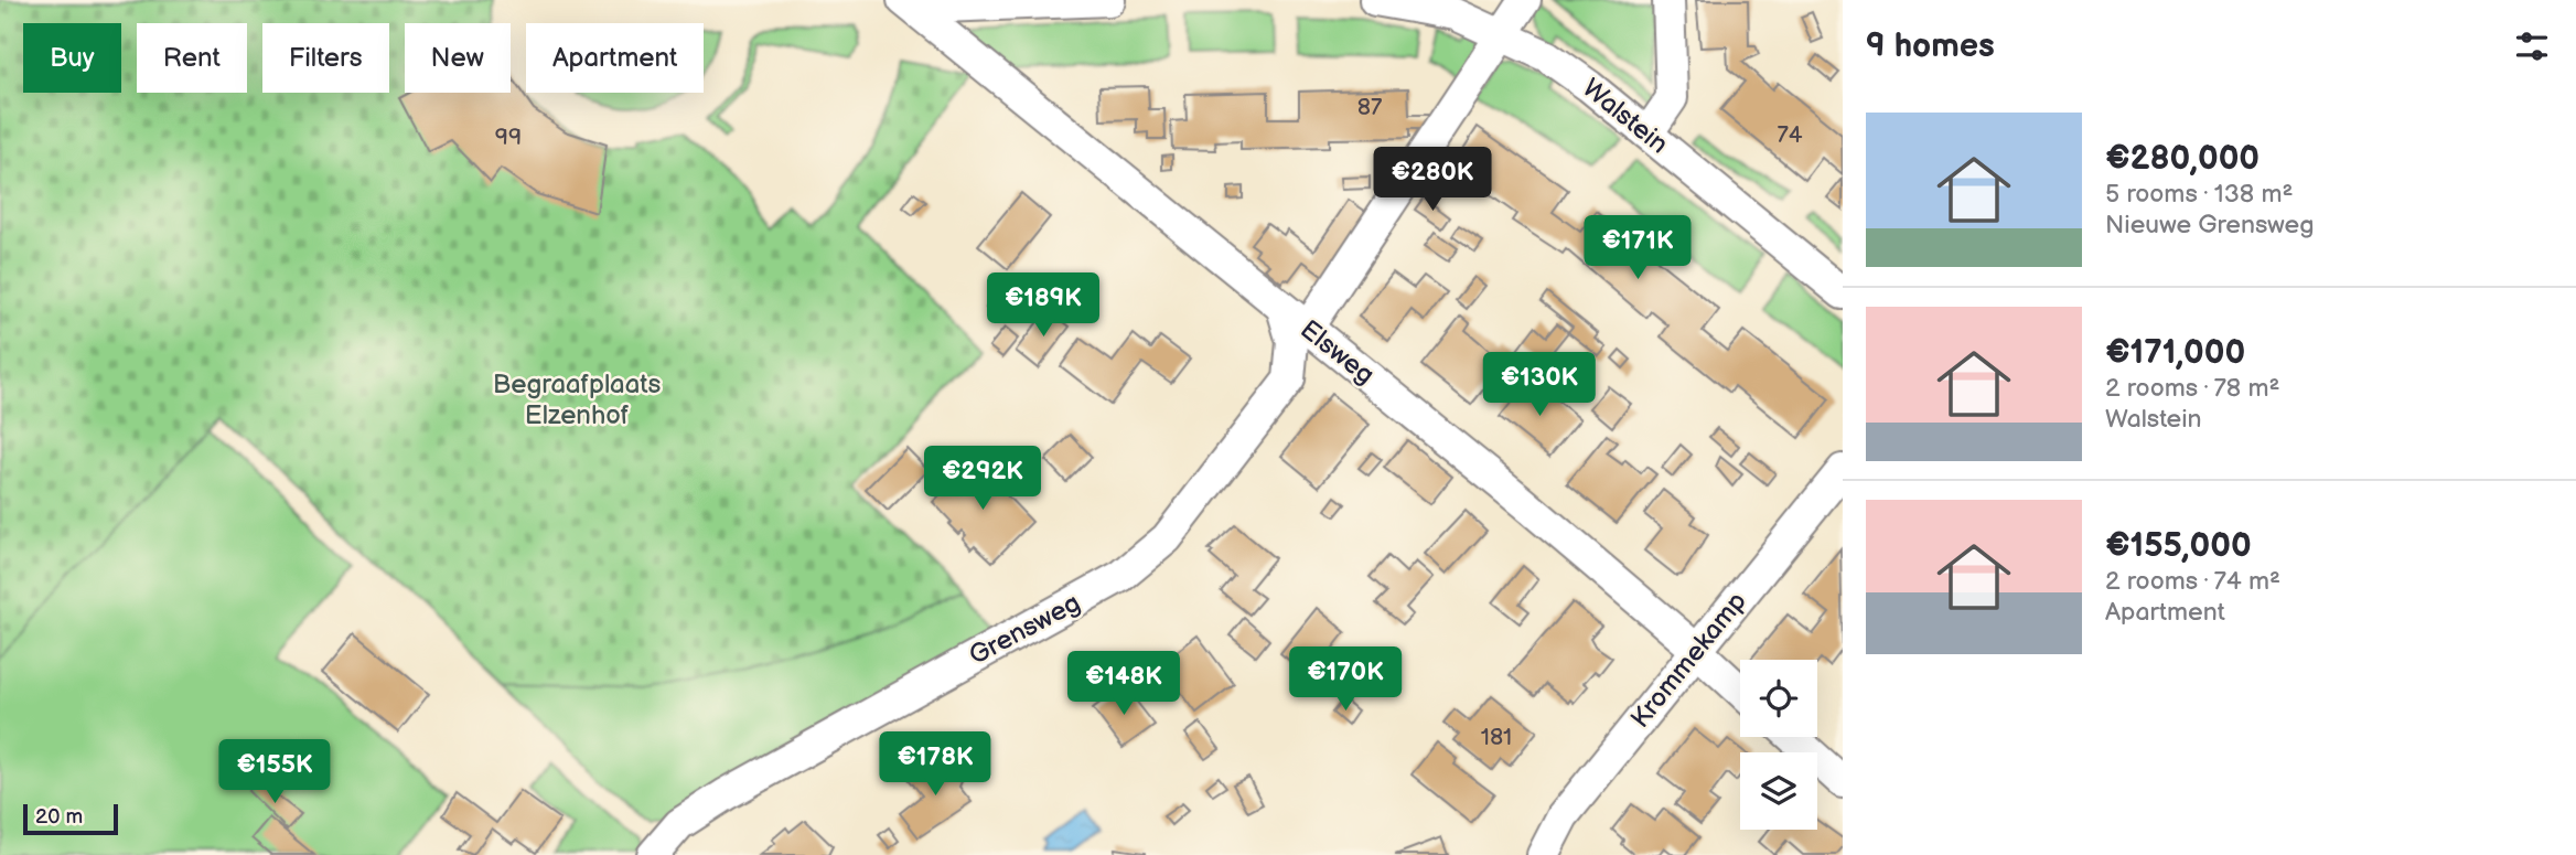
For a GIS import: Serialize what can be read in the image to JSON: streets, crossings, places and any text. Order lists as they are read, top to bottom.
{
  "streets": {
    "street": [
      "Walstein",
      "Elsweg",
      "Grensweg",
      "Krommekamp"
    ]
  },
  "crossings": [
    ["Elsweg", "Grensweg"],
    ["Elsweg", "Krommekamp"]
  ],
  "parks": ["Begraafplaats Elzenhof"],
  "house_numbers": [
    "87",
    "74",
    "99",
    "181"
  ],
  "scale_bar": "20 m",
  "page": {
    "heading": "9 homes",
    "chip": [
      "Buy",
      "Rent",
      "Filters",
      "New",
      "Apartment"
    ],
    "list": [
      {
        "name": "€280,000",
        "note": "5 rooms · 138 m² · Nieuwe Grensweg"
      },
      {
        "name": "€171,000",
        "note": "2 rooms · 78 m² · Walstein"
      },
      {
        "name": "€155,000",
        "note": "2 rooms · 74 m² · Apartment"
      }
    ],
    "price": [
      "€280K",
      "€171K",
      "€189K",
      "€130K",
      "€292K",
      "€170K",
      "€148K",
      "€178K",
      "€155K"
    ],
    "scale": "20 m"
  }
}
